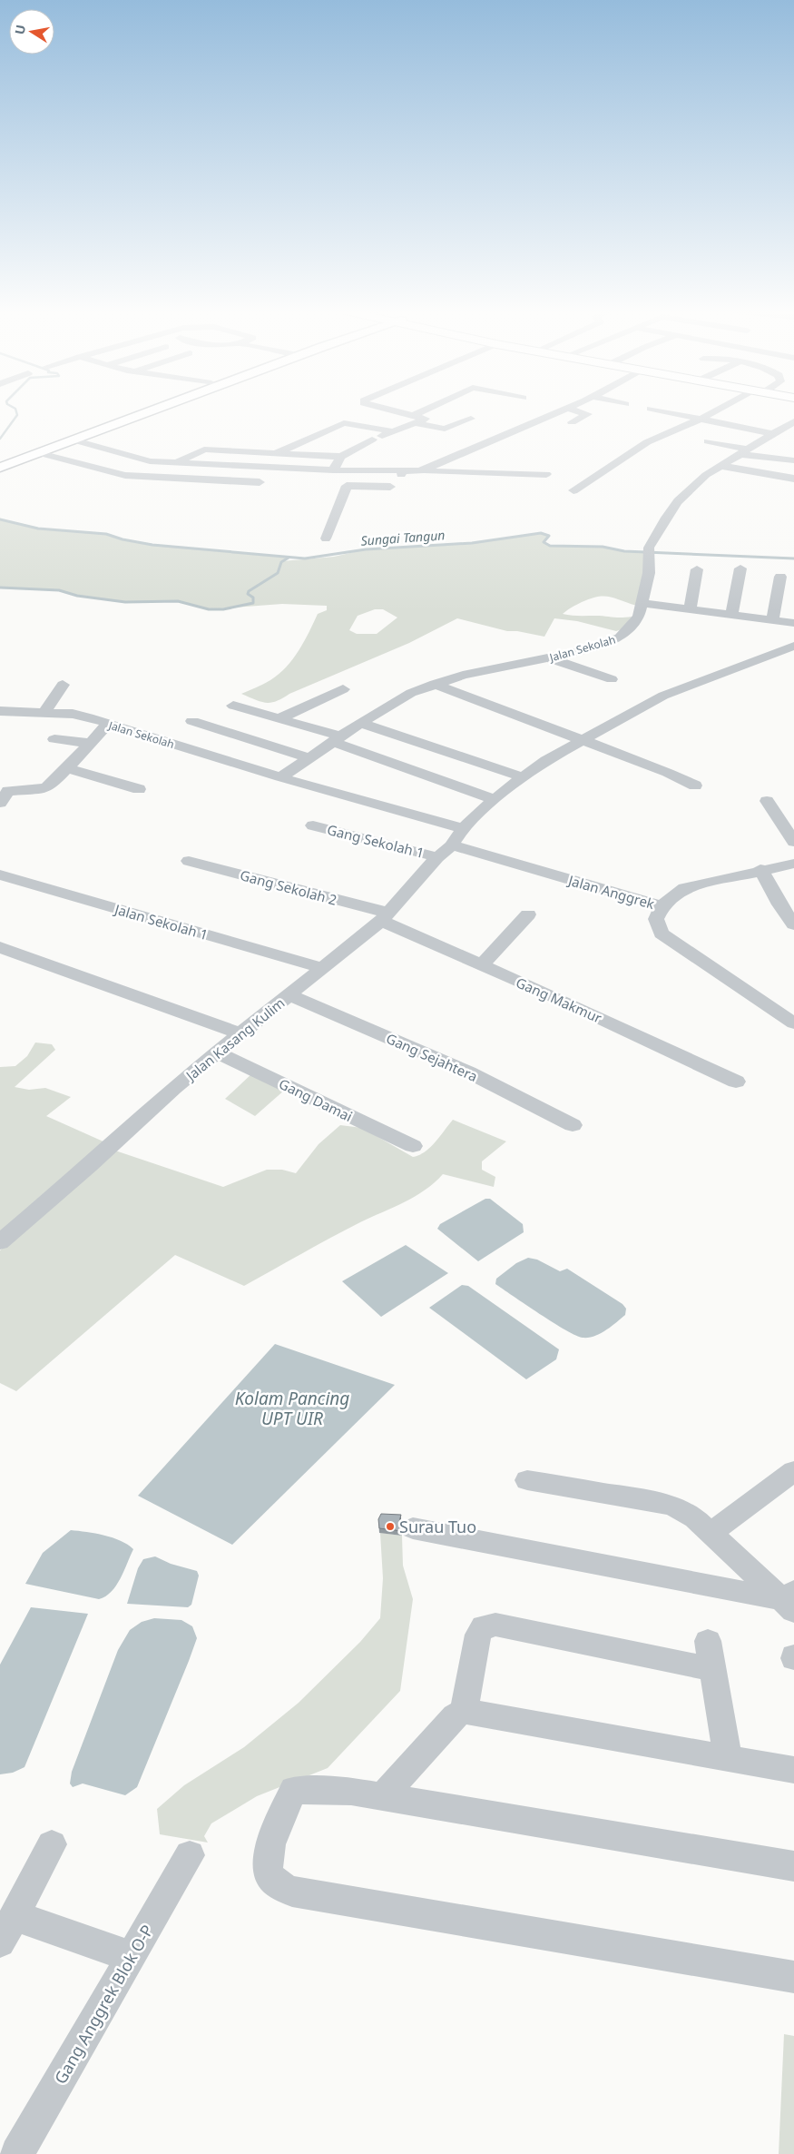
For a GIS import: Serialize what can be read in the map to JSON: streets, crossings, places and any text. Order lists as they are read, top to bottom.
{
  "streets": {
    "street": [
      "Jalan Sekolah",
      "Gang Sekolah 1",
      "Gang Sekolah 2",
      "Jalan Anggrek",
      "Jalan Sekolah 1",
      "Gang Makmur",
      "Jalan Kasang Kulim",
      "Gang Sejahtera",
      "Gang Damai",
      "Gang Anggrek Blok O-P"
    ]
  },
  "crossings": [
    ["Jalan Sekolah", "Jalan Kasang Kulim"],
    ["Gang Sekolah 1", "Jalan Kasang Kulim"],
    ["Gang Sekolah 2", "Gang Makmur"],
    ["Gang Sekolah 2", "Jalan Kasang Kulim"],
    ["Jalan Anggrek", "Jalan Kasang Kulim"],
    ["Jalan Sekolah 1", "Jalan Kasang Kulim"],
    ["Gang Makmur", "Jalan Kasang Kulim"],
    ["Jalan Kasang Kulim", "Gang Sejahtera"],
    ["Jalan Kasang Kulim", "Gang Damai"]
  ],
  "water": ["Sungai Tangun", "Kolam Pancing UPT UIR"],
  "places": ["Surau Tuo"],
  "north": "left"
}
